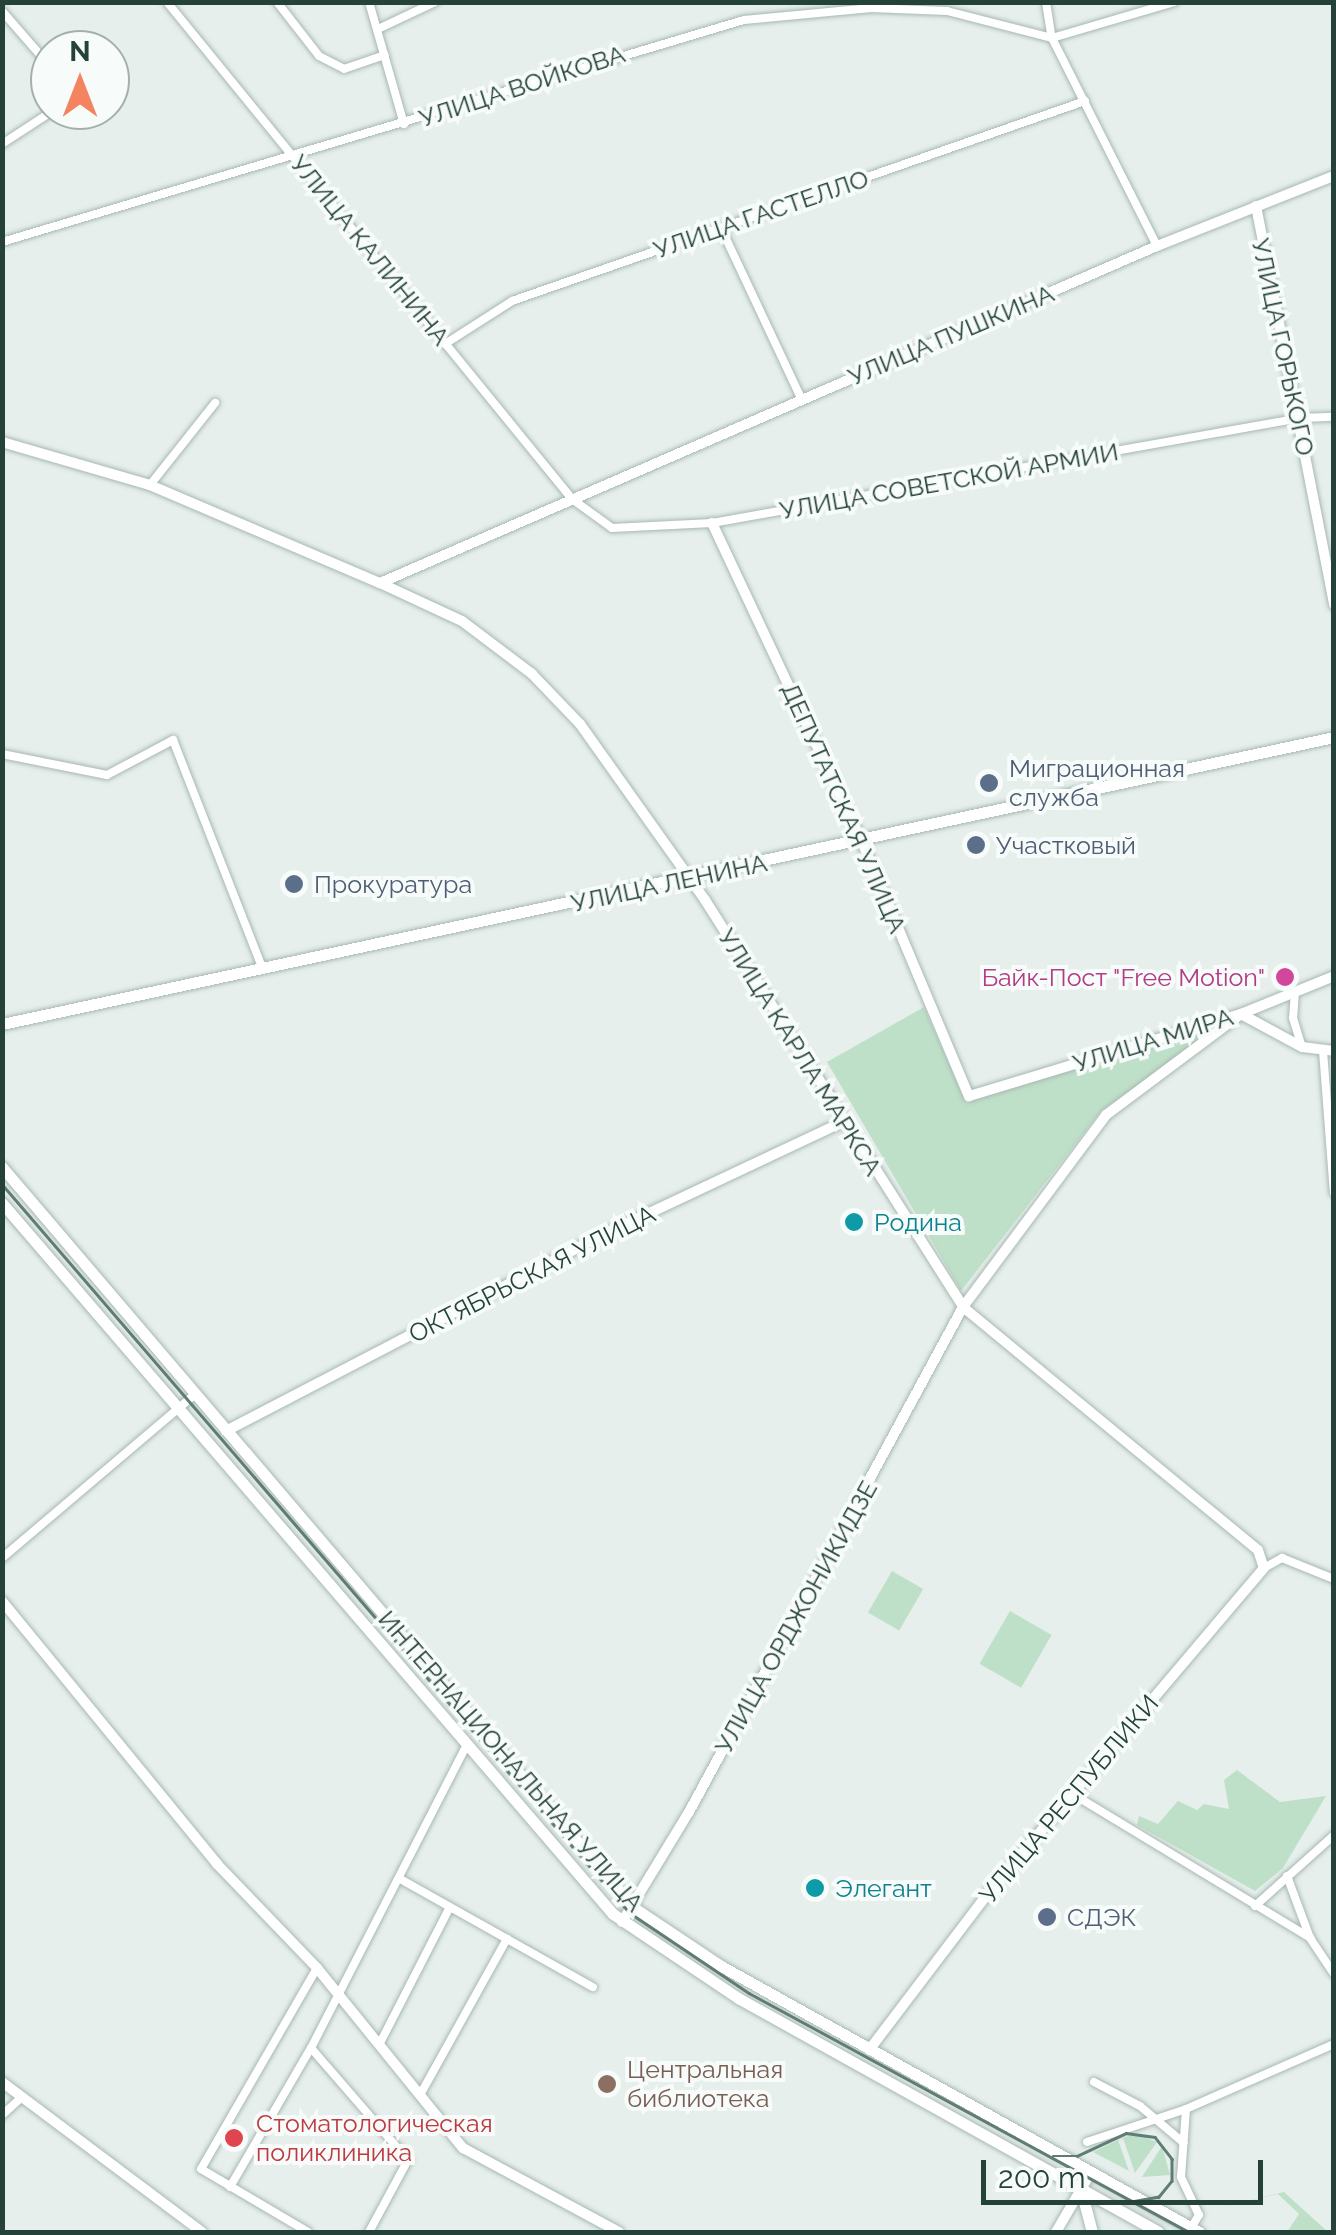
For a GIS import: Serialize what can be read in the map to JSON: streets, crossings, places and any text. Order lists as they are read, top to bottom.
{
  "streets": {
    "main road": ["УЛИЦА ЛЕНИНА", "ИНТЕРНАЦИОНАЛЬНАЯ УЛИЦА"],
    "street": [
      "УЛИЦА ВОЙКОВА",
      "УЛИЦА ГАСТЕЛЛО",
      "УЛИЦА КАЛИНИНА",
      "УЛИЦА ПУШКИНА",
      "УЛИЦА ГОРЬКОГО",
      "УЛИЦА СОВЕТСКОЙ АРМИИ",
      "ДЕПУТАТСКАЯ УЛИЦА",
      "УЛИЦА МИРА",
      "УЛИЦА КАРЛА МАРКСА",
      "ОКТЯБРЬСКАЯ УЛИЦА",
      "УЛИЦА ОРДЖОНИКИДЗЕ",
      "УЛИЦА РЕСПУБЛИКИ"
    ]
  },
  "crossings": [
    ["УЛИЦА ВОЙКОВА", "УЛИЦА КАЛИНИНА"],
    ["УЛИЦА ГАСТЕЛЛО", "УЛИЦА КАЛИНИНА"],
    ["УЛИЦА КАЛИНИНА", "УЛИЦА ПУШКИНА"],
    ["УЛИЦА КАЛИНИНА", "УЛИЦА СОВЕТСКОЙ АРМИИ"],
    ["УЛИЦА ПУШКИНА", "УЛИЦА ГОРЬКОГО"],
    ["УЛИЦА ПУШКИНА", "УЛИЦА СОВЕТСКОЙ АРМИИ"],
    ["УЛИЦА ПУШКИНА", "УЛИЦА КАРЛА МАРКСА"],
    ["УЛИЦА ГОРЬКОГО", "УЛИЦА СОВЕТСКОЙ АРМИИ"],
    ["УЛИЦА СОВЕТСКОЙ АРМИИ", "ДЕПУТАТСКАЯ УЛИЦА"],
    ["ДЕПУТАТСКАЯ УЛИЦА", "УЛИЦА ЛЕНИНА"],
    ["ДЕПУТАТСКАЯ УЛИЦА", "УЛИЦА МИРА"],
    ["УЛИЦА ЛЕНИНА", "УЛИЦА КАРЛА МАРКСА"],
    ["УЛИЦА МИРА", "УЛИЦА ОРДЖОНИКИДЗЕ"],
    ["УЛИЦА КАРЛА МАРКСА", "ОКТЯБРЬСКАЯ УЛИЦА"],
    ["УЛИЦА КАРЛА МАРКСА", "УЛИЦА ОРДЖОНИКИДЗЕ"],
    ["УЛИЦА КАРЛА МАРКСА", "УЛИЦА РЕСПУБЛИКИ"],
    ["ОКТЯБРЬСКАЯ УЛИЦА", "ИНТЕРНАЦИОНАЛЬНАЯ УЛИЦА"],
    ["УЛИЦА ОРДЖОНИКИДЗЕ", "ИНТЕРНАЦИОНАЛЬНАЯ УЛИЦА"],
    ["ИНТЕРНАЦИОНАЛЬНАЯ УЛИЦА", "УЛИЦА РЕСПУБЛИКИ"]
  ],
  "places": [
    "Миграционная служба",
    "Участковый",
    "Прокуратура",
    "Байк-Пост \"Free Motion\"",
    "Родина",
    "Элегант",
    "СДЭК",
    "Центральная библиотека",
    "Стоматологическая поликлиника"
  ],
  "scale_bar": "200 m",
  "north": "top"
}
